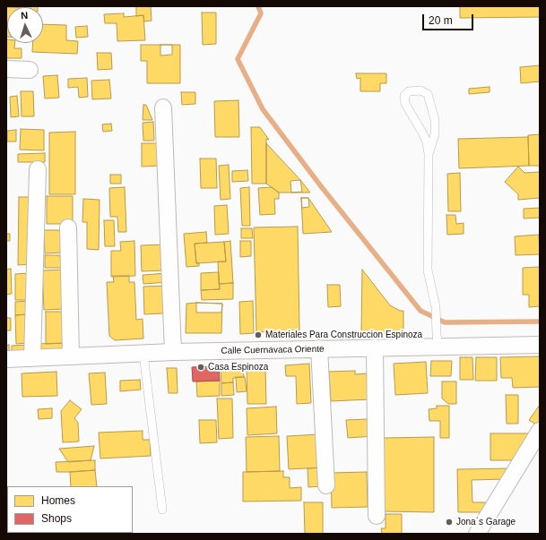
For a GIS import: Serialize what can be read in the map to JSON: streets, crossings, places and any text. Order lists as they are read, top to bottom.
{
  "streets": {
    "street": ["Calle Cuernavaca Oriente"]
  },
  "places": ["Materiales Para Construccion Espinoza", "Casa Espinoza", "Jona´s Garage"],
  "legend": ["Homes", "Shops"],
  "scale_bar": "20 m",
  "north": "top"
}
